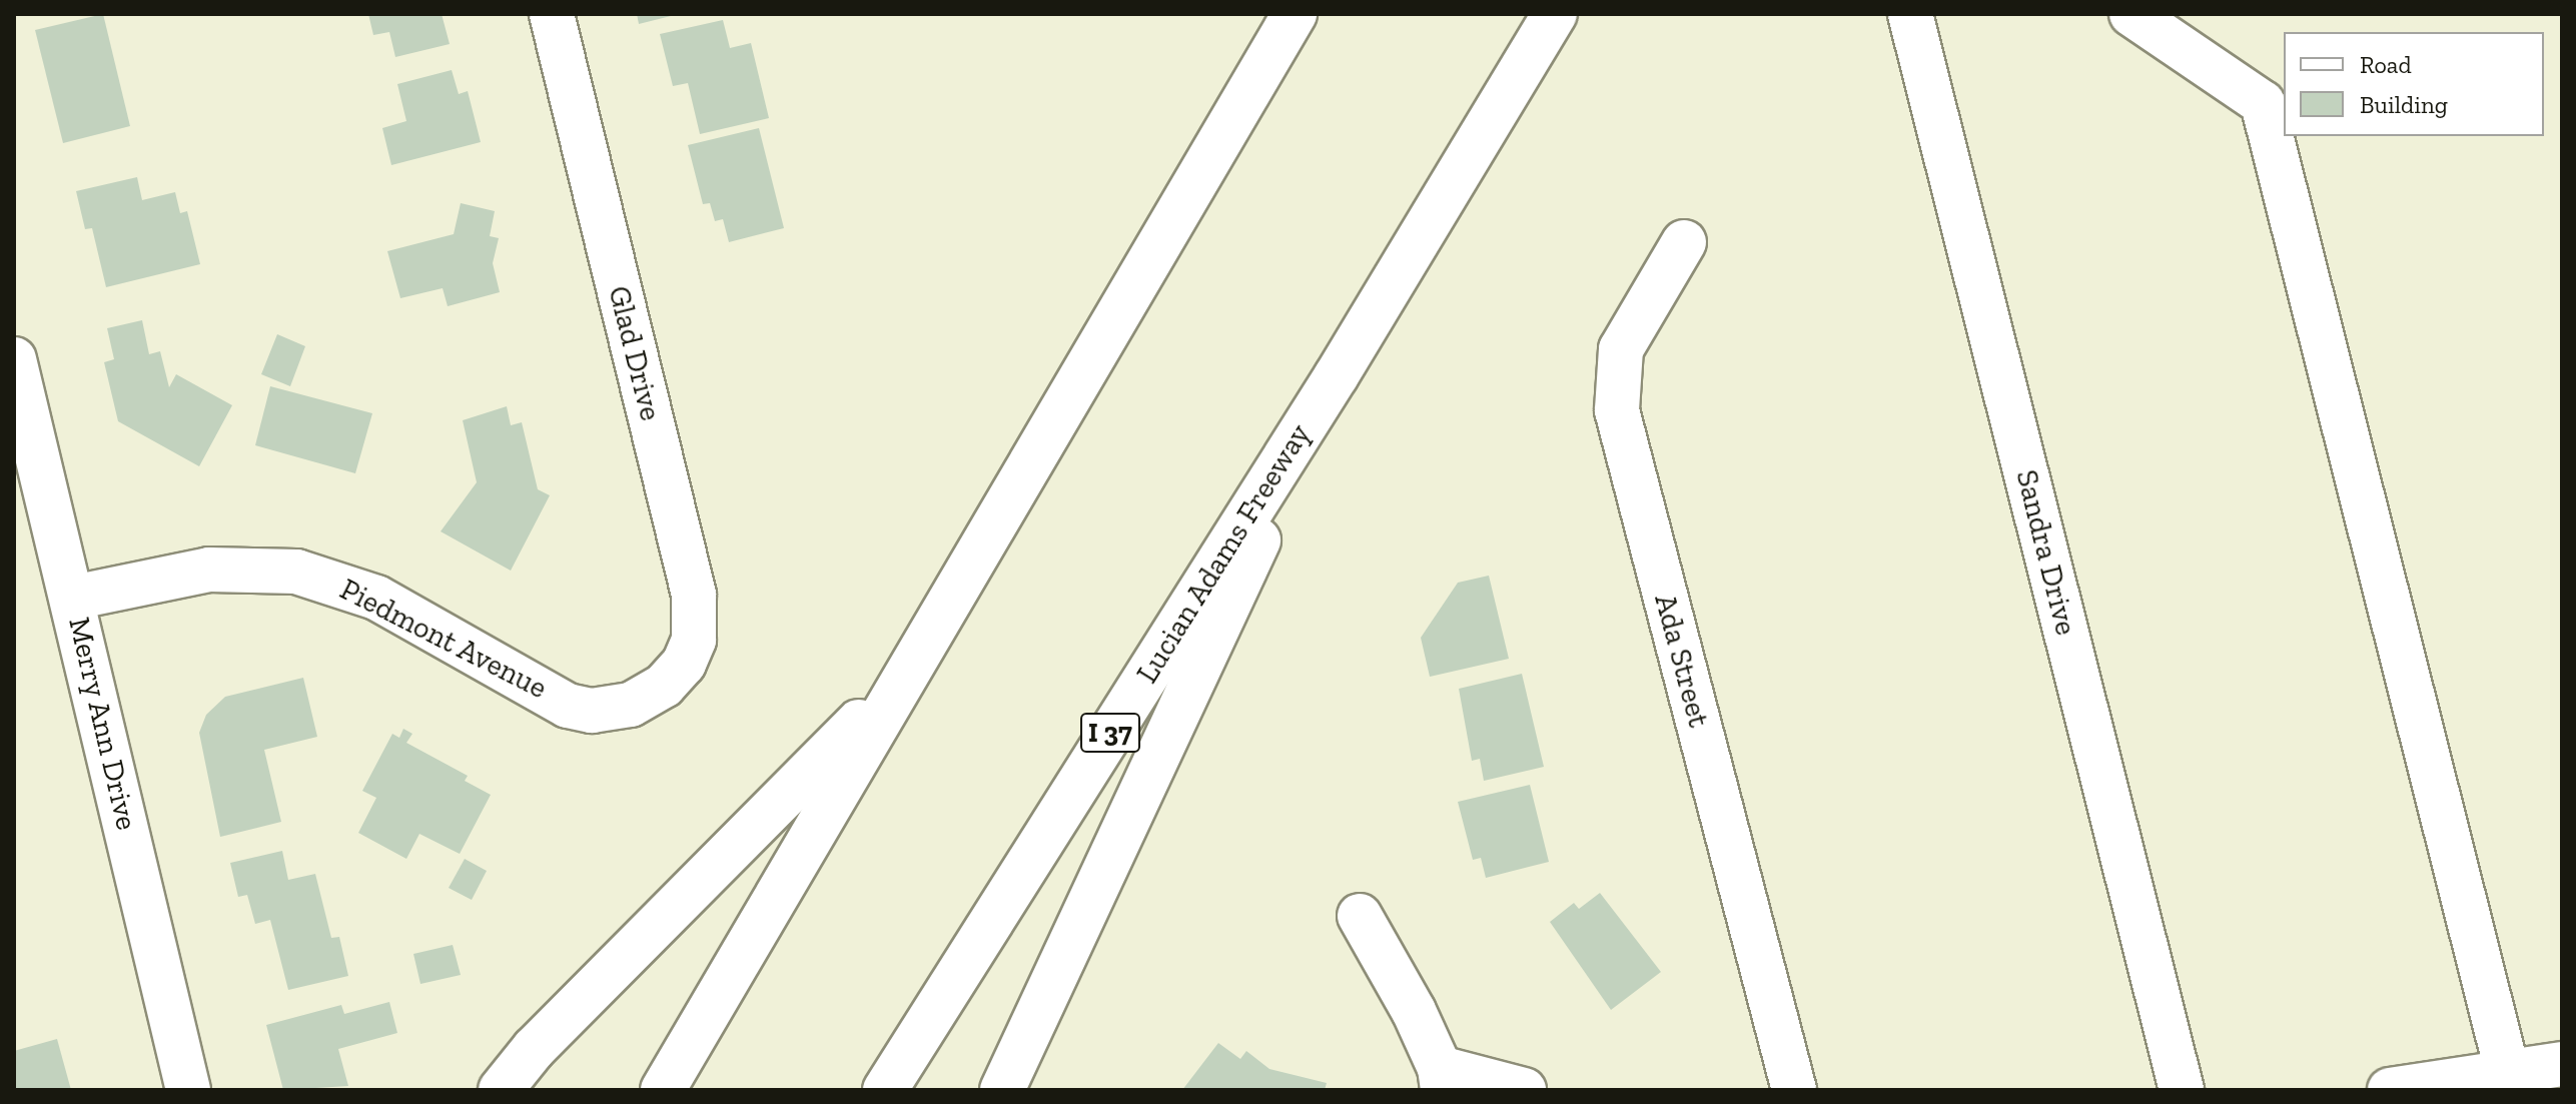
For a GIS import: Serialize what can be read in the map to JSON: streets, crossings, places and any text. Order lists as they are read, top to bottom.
{
  "streets": {
    "main road": [
      "Glad Drive",
      "Sandra Drive",
      "Lucian Adams Freeway",
      "Piedmont Avenue",
      "Ada Street",
      "Merry Ann Drive",
      "I 37"
    ]
  },
  "crossings": [
    ["Glad Drive", "Piedmont Avenue"],
    ["Piedmont Avenue", "Merry Ann Drive"]
  ],
  "legend": ["Road", "Building"]
}
